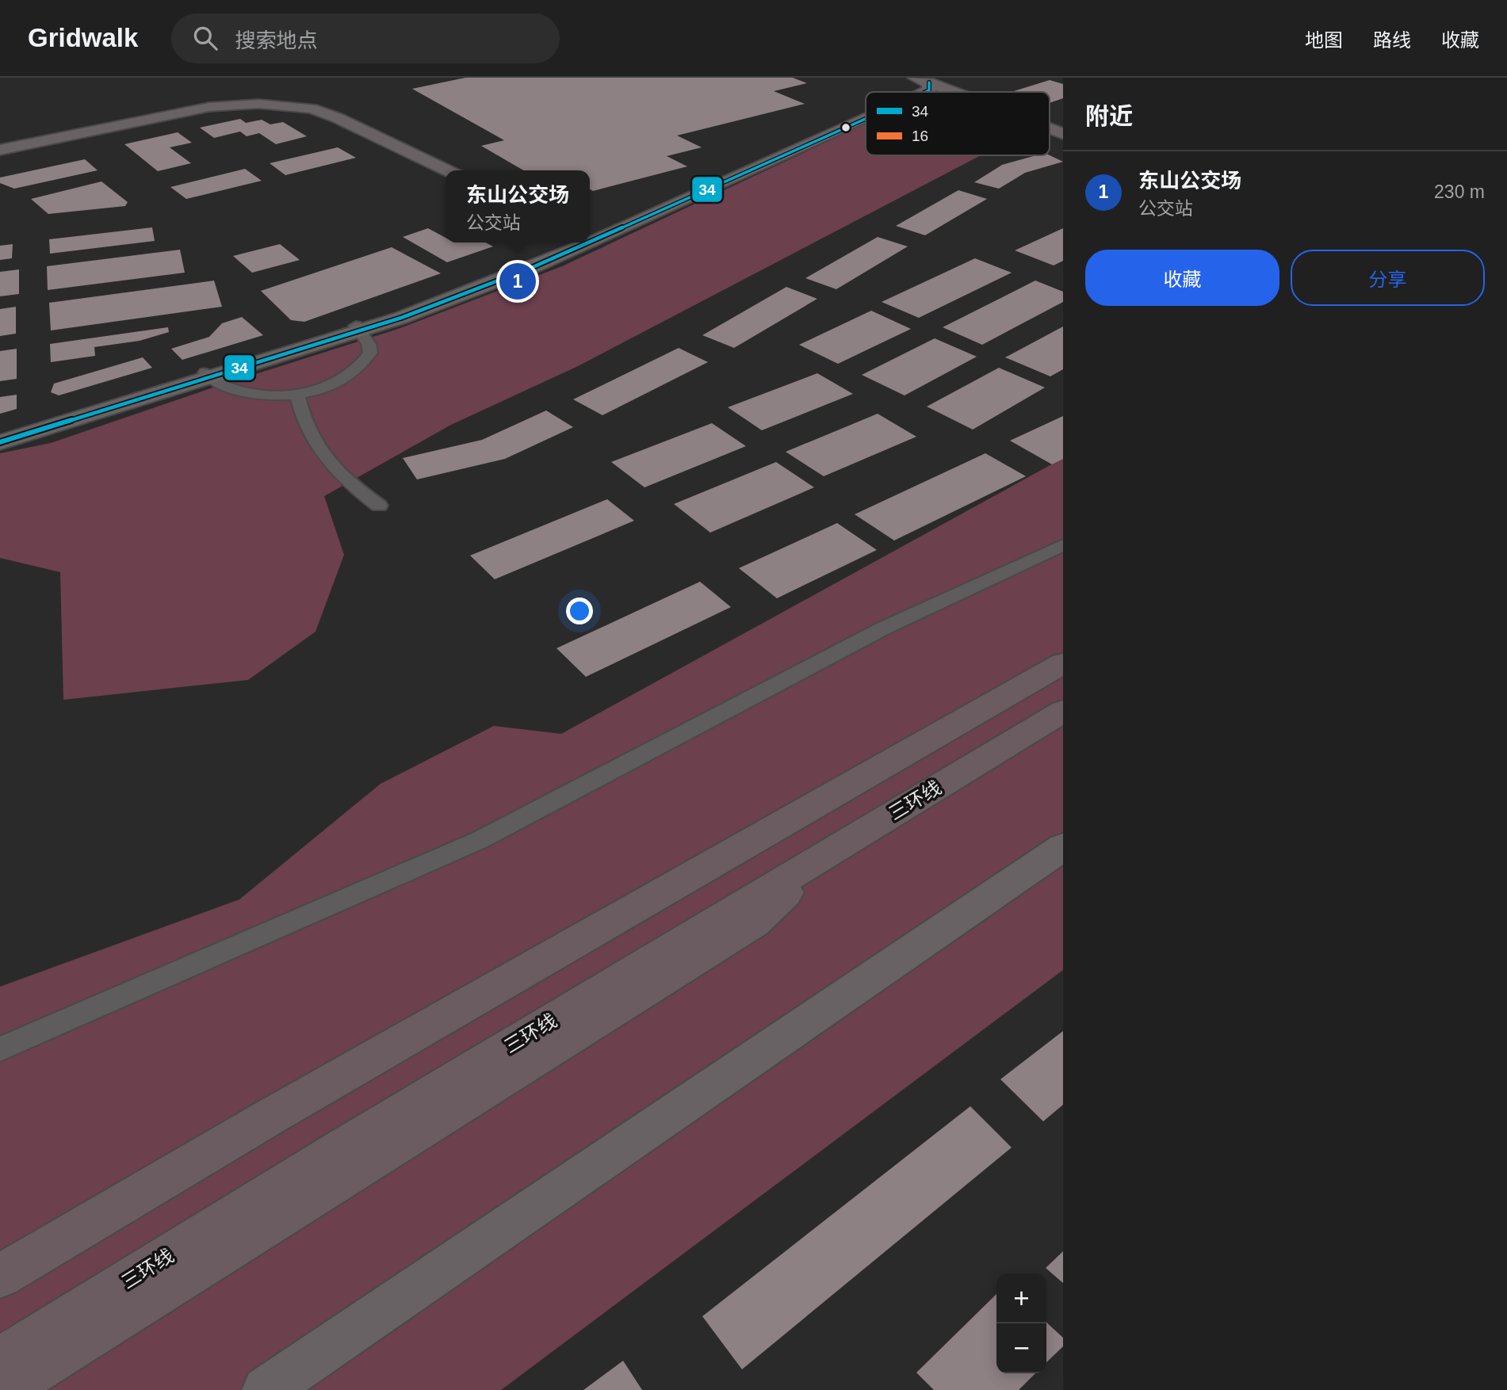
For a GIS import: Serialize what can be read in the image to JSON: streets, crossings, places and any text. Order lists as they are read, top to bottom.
{
  "streets": {
    "highway": ["三环线"]
  },
  "lines": ["transit line 34"],
  "legend": ["34", "16"],
  "page": {
    "header": "Gridwalk",
    "search": "搜索地点",
    "nav": ["地图", "路线", "收藏"],
    "heading": "附近",
    "list": [
      {
        "mark": "1",
        "name": "东山公交场",
        "note": "公交站",
        "value": "230 m"
      }
    ],
    "popup": ["东山公交场", "公交站"],
    "buttons": ["收藏", "分享"],
    "pins": "1",
    "map_buttons": ["+", "−"]
  }
}
